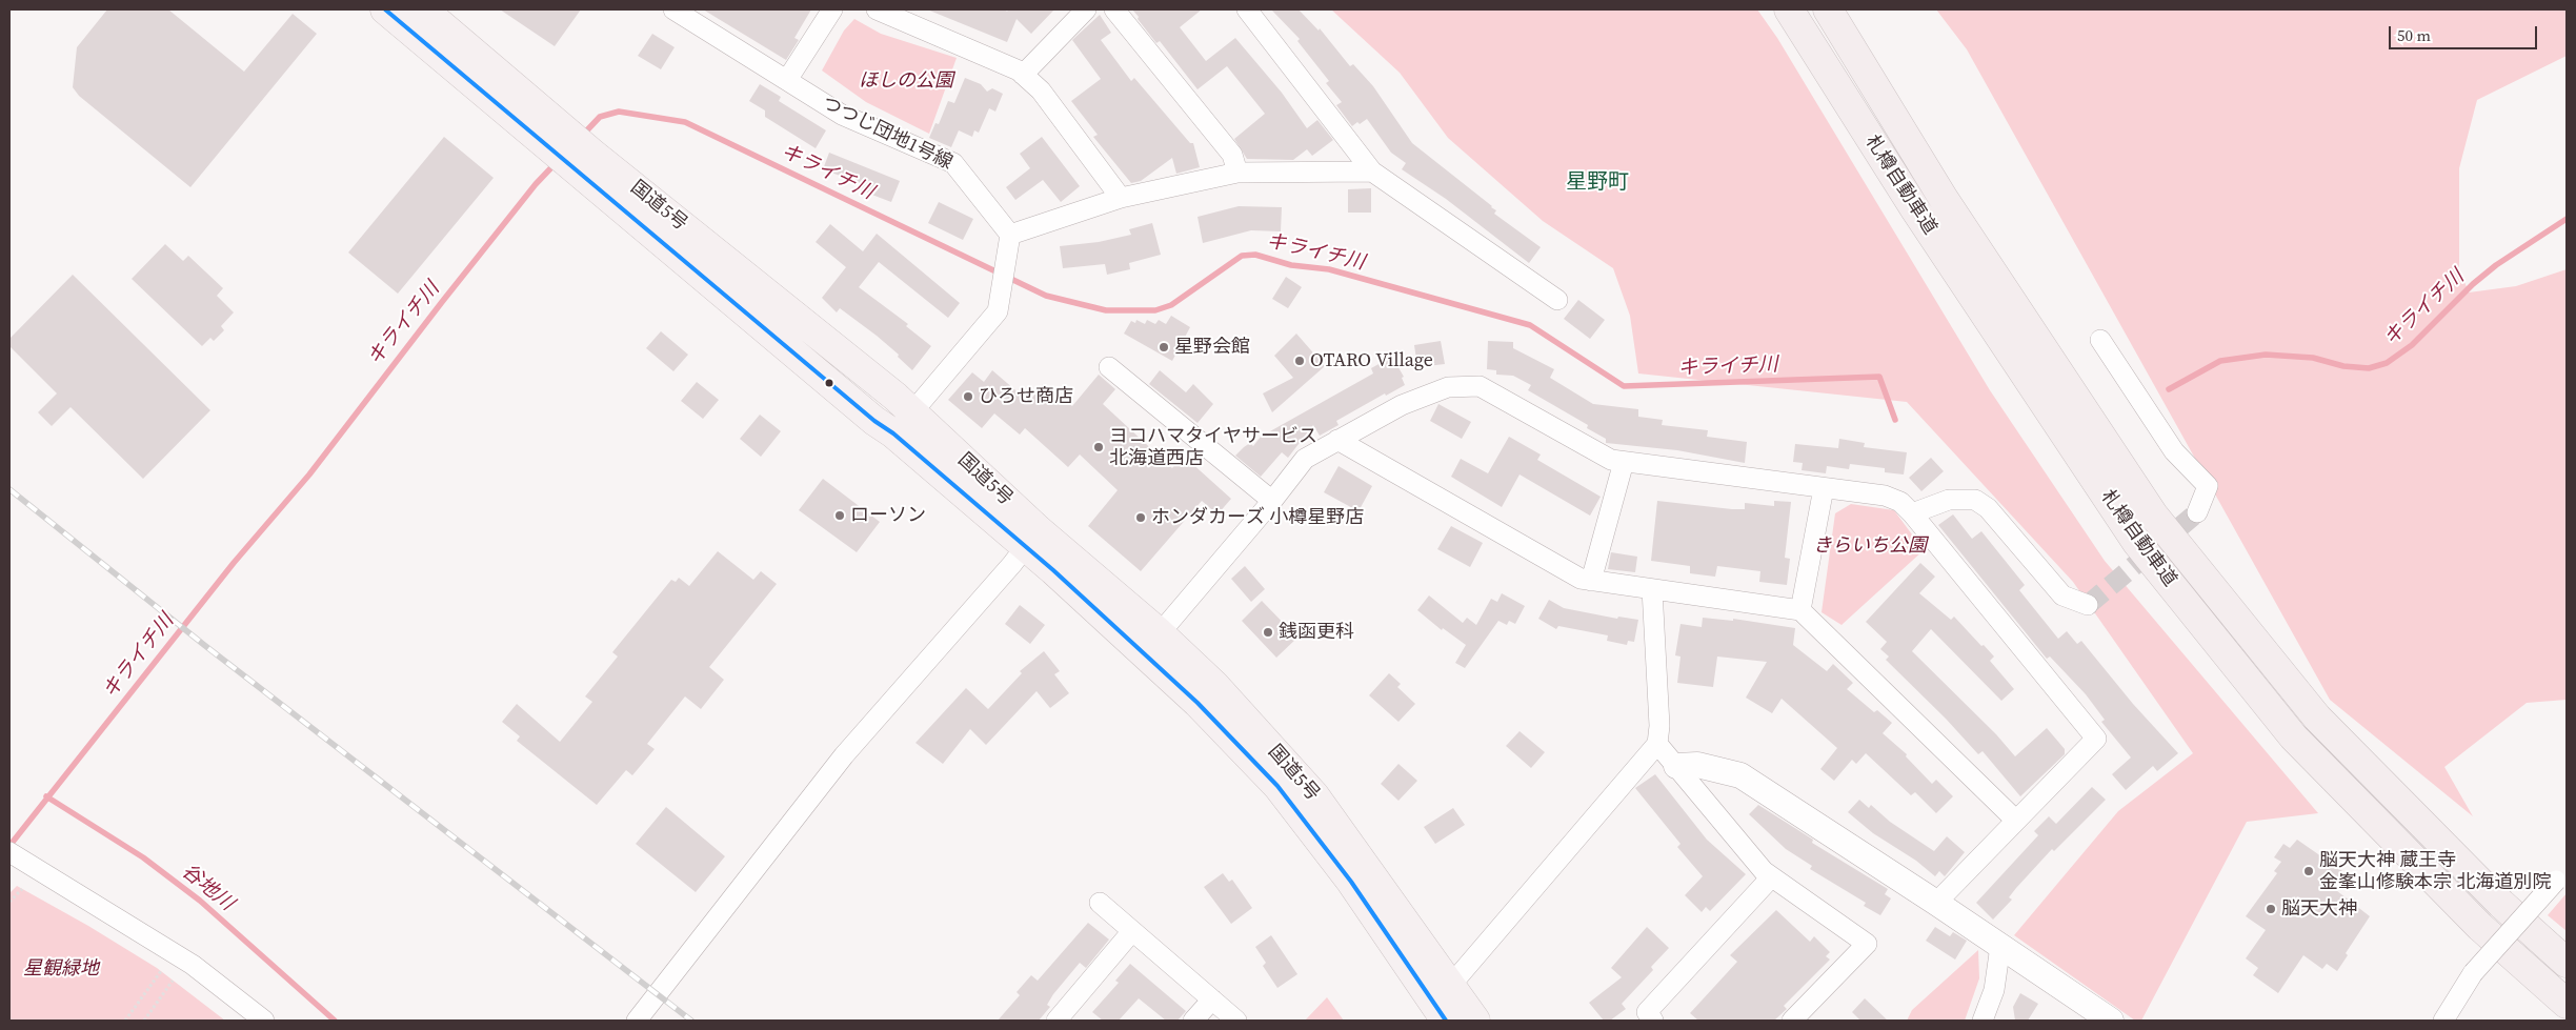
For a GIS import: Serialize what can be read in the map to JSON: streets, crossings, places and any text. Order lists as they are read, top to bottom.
{
  "streets": {
    "highway": ["札樽自動車道", "国道5号"],
    "street": ["つつじ団地1号線"]
  },
  "districts": ["星野町"],
  "water": ["キライチ川", "谷地川"],
  "parks": ["ほしの公園", "きらいち公園", "星観緑地"],
  "places": [
    "星野会館",
    "OTARO Village",
    "ひろせ商店",
    "ヨコハマタイヤサービス 北海道西店",
    "ローソン",
    "ホンダカーズ 小樽星野店",
    "銭函更科",
    "脳天大神 蔵王寺 金峯山修験本宗 北海道別院",
    "脳天大神"
  ],
  "scale_bar": "50 m"
}
